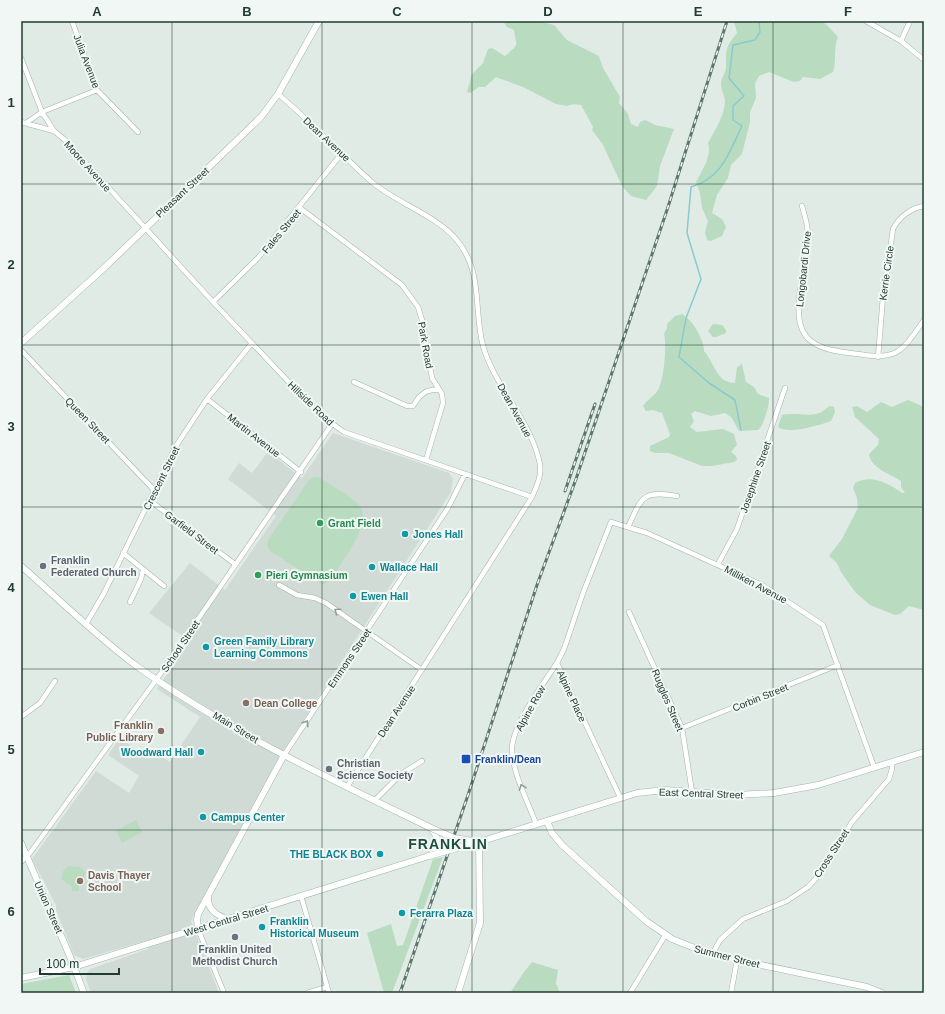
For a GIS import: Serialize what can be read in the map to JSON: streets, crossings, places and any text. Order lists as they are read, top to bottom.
{
  "streets": {
    "main road": [
      "Pleasant Street",
      "Emmons Street",
      "Main Street",
      "East Central Street",
      "Union Street",
      "West Central Street",
      "Summer Street"
    ],
    "street": [
      "Julia Avenue",
      "Dean Avenue",
      "Moore Avenue",
      "Fales Street",
      "Longobardi Drive",
      "Kerrie Circle",
      "Park Road",
      "Hillside Road",
      "Queen Street",
      "Martin Avenue",
      "Josephine Street",
      "Crescent Street",
      "Garfield Street",
      "Milliken Avenue",
      "School Street",
      "Alpine Place",
      "Corbin Street",
      "Ruggles Street",
      "Alpine Row",
      "Cross Street"
    ]
  },
  "crossings": [
    ["Dean Avenue", "Pleasant Street"],
    ["Dean Avenue", "Fales Street"],
    ["Dean Avenue", "Hillside Road"],
    ["Dean Avenue", "Main Street"],
    ["Moore Avenue", "Pleasant Street"],
    ["Moore Avenue", "Hillside Road"],
    ["Pleasant Street", "Hillside Road"],
    ["Fales Street", "Park Road"],
    ["Fales Street", "Hillside Road"],
    ["Longobardi Drive", "Kerrie Circle"],
    ["Park Road", "Hillside Road"],
    ["Hillside Road", "Crescent Street"],
    ["Hillside Road", "School Street"],
    ["Hillside Road", "Emmons Street"],
    ["Queen Street", "Crescent Street"],
    ["Martin Avenue", "Crescent Street"],
    ["Martin Avenue", "School Street"],
    ["Josephine Street", "Milliken Avenue"],
    ["Crescent Street", "Garfield Street"],
    ["Crescent Street", "Main Street"],
    ["Garfield Street", "School Street"],
    ["Milliken Avenue", "Alpine Place"],
    ["Milliken Avenue", "Corbin Street"],
    ["Milliken Avenue", "East Central Street"],
    ["School Street", "Main Street"],
    ["School Street", "Union Street"],
    ["Emmons Street", "Main Street"],
    ["Emmons Street", "West Central Street"],
    ["Alpine Place", "Alpine Row"],
    ["Alpine Place", "East Central Street"],
    ["Corbin Street", "Ruggles Street"],
    ["Ruggles Street", "East Central Street"],
    ["Alpine Row", "East Central Street"],
    ["Main Street", "East Central Street"],
    ["Main Street", "West Central Street"],
    ["East Central Street", "Cross Street"],
    ["East Central Street", "West Central Street"],
    ["East Central Street", "Summer Street"],
    ["Cross Street", "Summer Street"],
    ["Union Street", "West Central Street"]
  ],
  "one_way": ["Alpine Row"],
  "districts": ["FRANKLIN"],
  "places": {
    "other": [
      "Grant Field",
      "Jones Hall",
      "Franklin Federated Church",
      "Wallace Hall",
      "Pieri Gymnasium",
      "Ewen Hall",
      "Green Family Library Learning Commons",
      "Dean College",
      "Franklin Public Library",
      "Woodward Hall",
      "Christian Science Society",
      "Campus Center",
      "THE BLACK BOX",
      "Davis Thayer School",
      "Ferarra Plaza",
      "Franklin Historical Museum",
      "Franklin United Methodist Church"
    ],
    "transit": ["Franklin/Dean"]
  },
  "scale_bar": "100 m",
  "grid": {
    "columns": [
      "A",
      "B",
      "C",
      "D",
      "E",
      "F"
    ],
    "rows": [
      "1",
      "2",
      "3",
      "4",
      "5",
      "6"
    ]
  }
}
